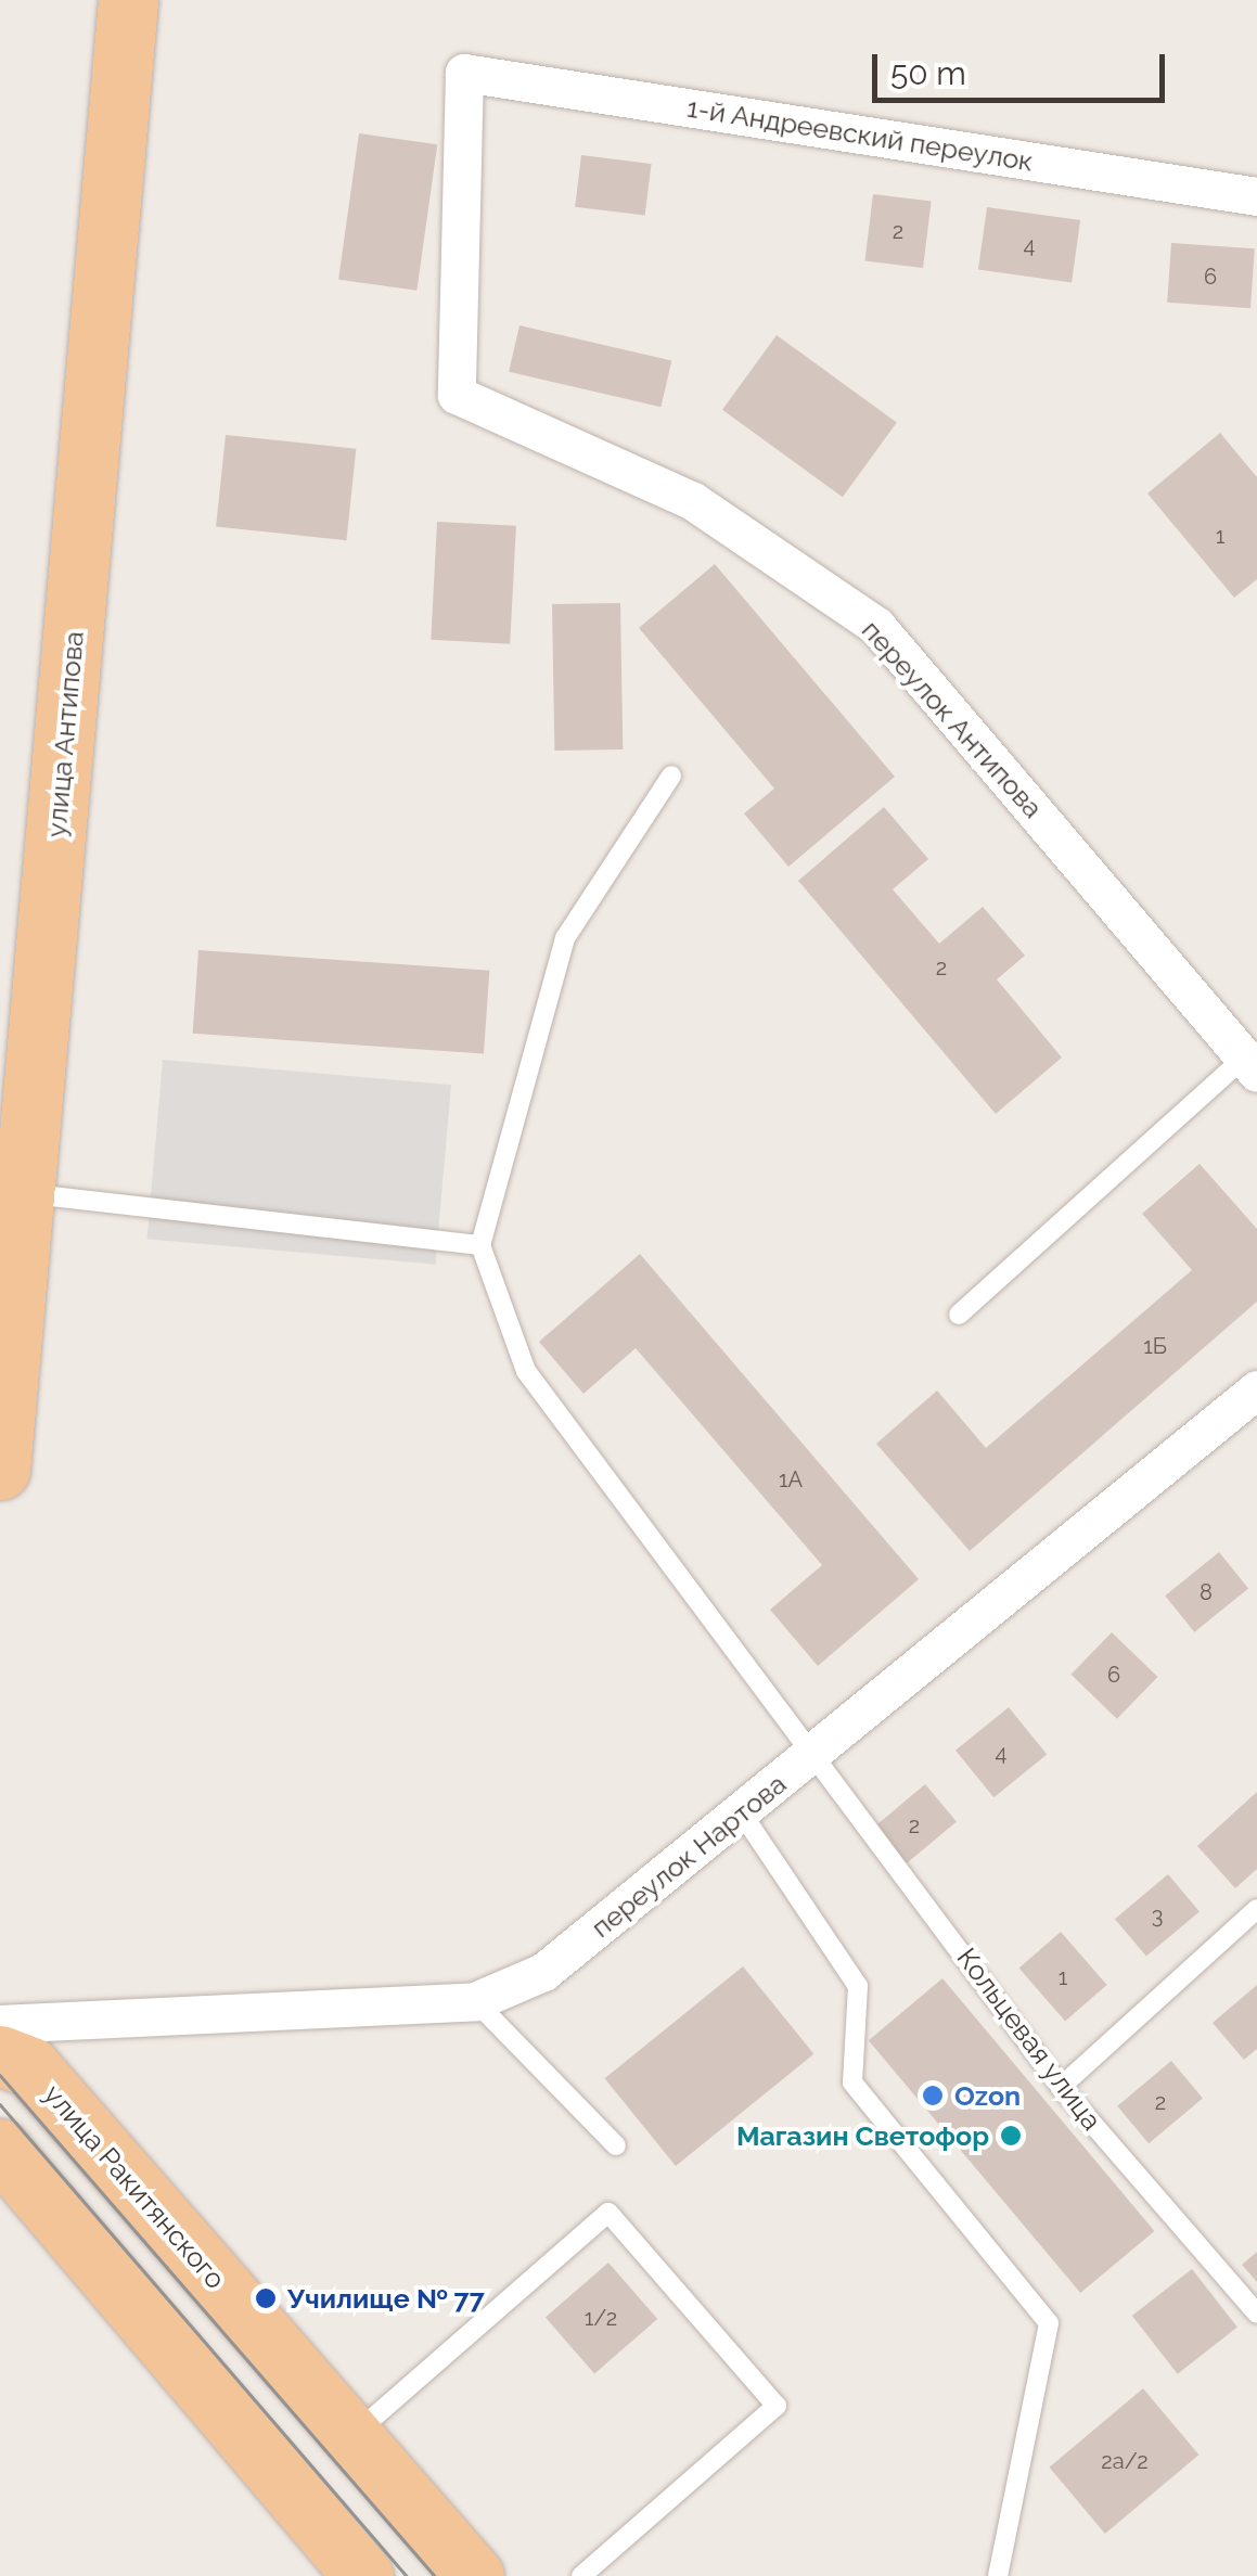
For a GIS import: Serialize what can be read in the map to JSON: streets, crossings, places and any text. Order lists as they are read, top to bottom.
{
  "streets": {
    "main road": ["улица Антипова", "улица Ракитянского"],
    "street": ["1-й Андреевский переулок", "переулок Антипова", "переулок Нартова"],
    "lane": ["Кольцевая улица"]
  },
  "crossings": [
    ["1-й Андреевский переулок", "переулок Антипова"],
    ["переулок Нартова", "Кольцевая улица"]
  ],
  "places": ["Ozon", "Магазин Светофор", "Училище № 77"],
  "house_numbers": [
    "2",
    "4",
    "6",
    "1",
    "2",
    "1Б",
    "1А",
    "8",
    "6",
    "4",
    "2",
    "3",
    "1",
    "2",
    "1/2",
    "2а/2"
  ],
  "scale_bar": "50 m"
}
